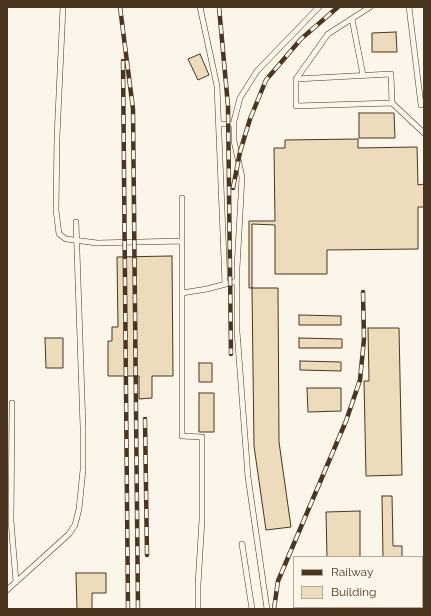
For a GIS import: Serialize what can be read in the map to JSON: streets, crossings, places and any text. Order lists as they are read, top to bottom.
{
  "legend": ["Railway", "Building"]
}
